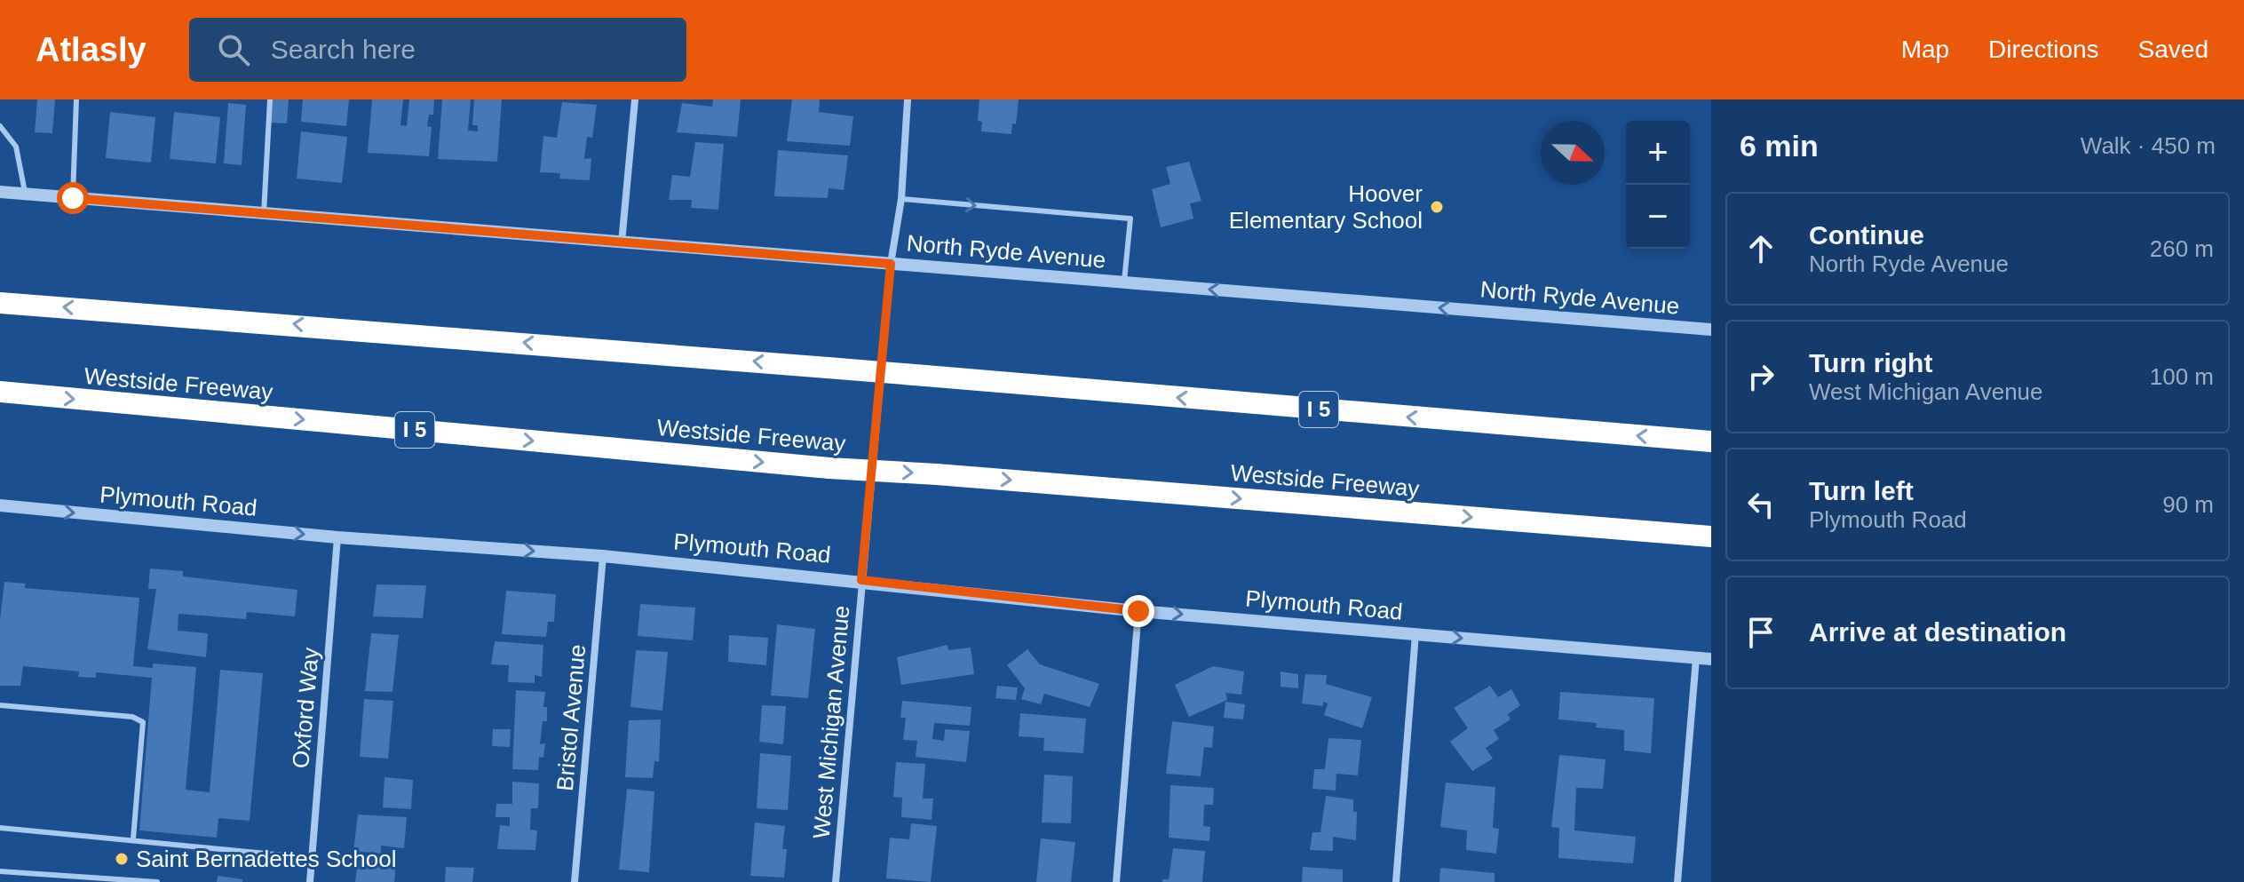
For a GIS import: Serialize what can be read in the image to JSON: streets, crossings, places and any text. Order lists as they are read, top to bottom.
{
  "streets": {
    "highway": ["Westside Freeway", "I 5"],
    "street": [
      "North Ryde Avenue",
      "Plymouth Road",
      "Oxford Way",
      "Bristol Avenue",
      "West Michigan Avenue"
    ]
  },
  "crossings": [
    ["North Ryde Avenue", "West Michigan Avenue"],
    ["Plymouth Road", "Oxford Way"],
    ["Plymouth Road", "Bristol Avenue"],
    ["Plymouth Road", "West Michigan Avenue"]
  ],
  "one_way": ["Plymouth Road"],
  "places": ["Hoover Elementary School", "Saint Bernadettes School"],
  "north": "right",
  "page": {
    "header": "Atlasly",
    "search": "Search here",
    "nav": ["Map", "Directions", "Saved"],
    "heading": ["6 min", "Walk · 450 m"],
    "map_buttons": ["+", "−"],
    "list": [
      ["Continue", "North Ryde Avenue", "260 m"],
      ["Turn right", "West Michigan Avenue", "100 m"],
      ["Turn left", "Plymouth Road", "90 m"],
      "Arrive at destination"
    ]
  }
}
